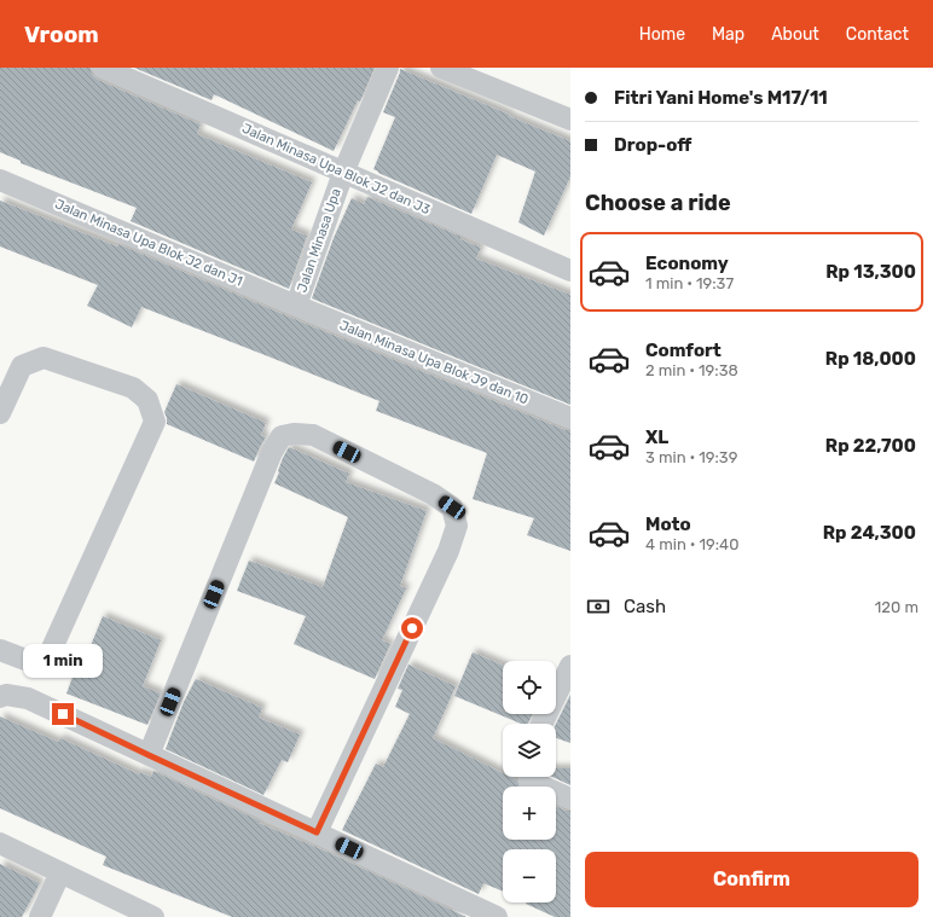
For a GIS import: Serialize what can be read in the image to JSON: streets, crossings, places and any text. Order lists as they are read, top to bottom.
{
  "streets": {
    "street": [
      "Jalan Minasa Upa Blok J2 dan J3",
      "Jalan Minasa Upa",
      "Jalan Minasa Upa Blok J2 dan J1",
      "Jalan Minasa Upa Blok J9 dan 10"
    ]
  },
  "crossings": [
    ["Jalan Minasa Upa Blok J2 dan J3", "Jalan Minasa Upa"],
    ["Jalan Minasa Upa", "Jalan Minasa Upa Blok J2 dan J1"],
    ["Jalan Minasa Upa", "Jalan Minasa Upa Blok J9 dan 10"],
    ["Jalan Minasa Upa Blok J2 dan J1", "Jalan Minasa Upa Blok J9 dan 10"]
  ],
  "page": {
    "header": "Vroom",
    "nav": [
      "Home",
      "Map",
      "About",
      "Contact"
    ],
    "banner": ["Fitri Yani Home's M17/11", "Drop-off"],
    "heading": "Choose a ride",
    "list": [
      {
        "name": "Economy",
        "note": "1 min · 19:37",
        "value": "Rp 13,300"
      },
      {
        "name": "Comfort",
        "note": "2 min · 19:38",
        "value": "Rp 18,000"
      },
      {
        "name": "XL",
        "note": "3 min · 19:39",
        "value": "Rp 22,700"
      },
      {
        "name": "Moto",
        "note": "4 min · 19:40",
        "value": "Rp 24,300"
      }
    ],
    "pay": ["Cash", "120 m"],
    "bubble": "1 min",
    "map_buttons": ["+", "−"],
    "buttons": "Confirm"
  }
}
